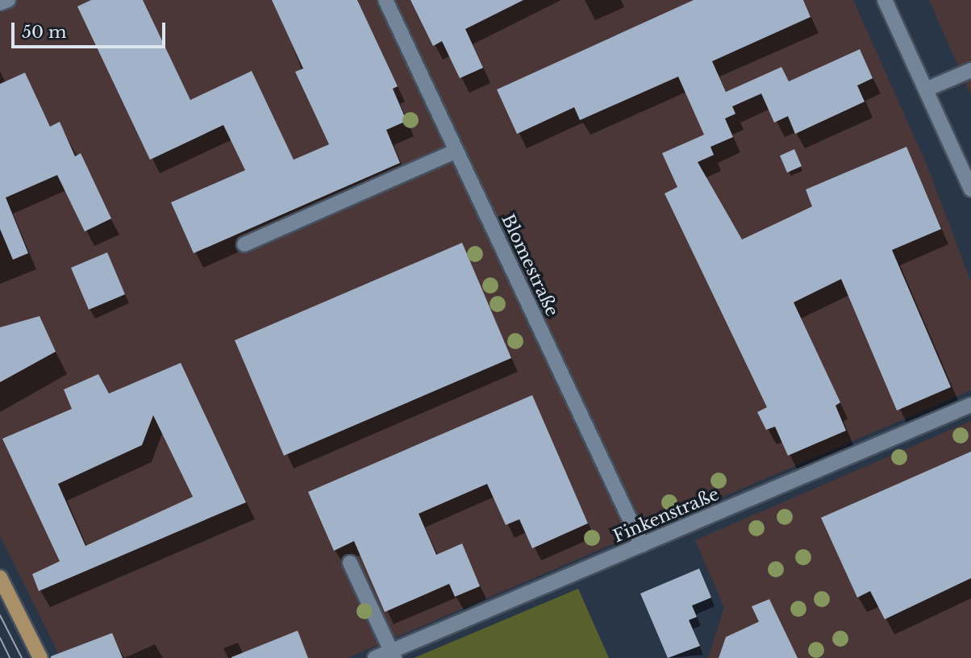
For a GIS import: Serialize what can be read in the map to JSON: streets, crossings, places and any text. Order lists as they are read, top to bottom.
{
  "streets": {
    "street": ["Blomestraße", "Finkenstraße"]
  },
  "crossings": [
    ["Blomestraße", "Finkenstraße"]
  ],
  "scale_bar": "50 m"
}
